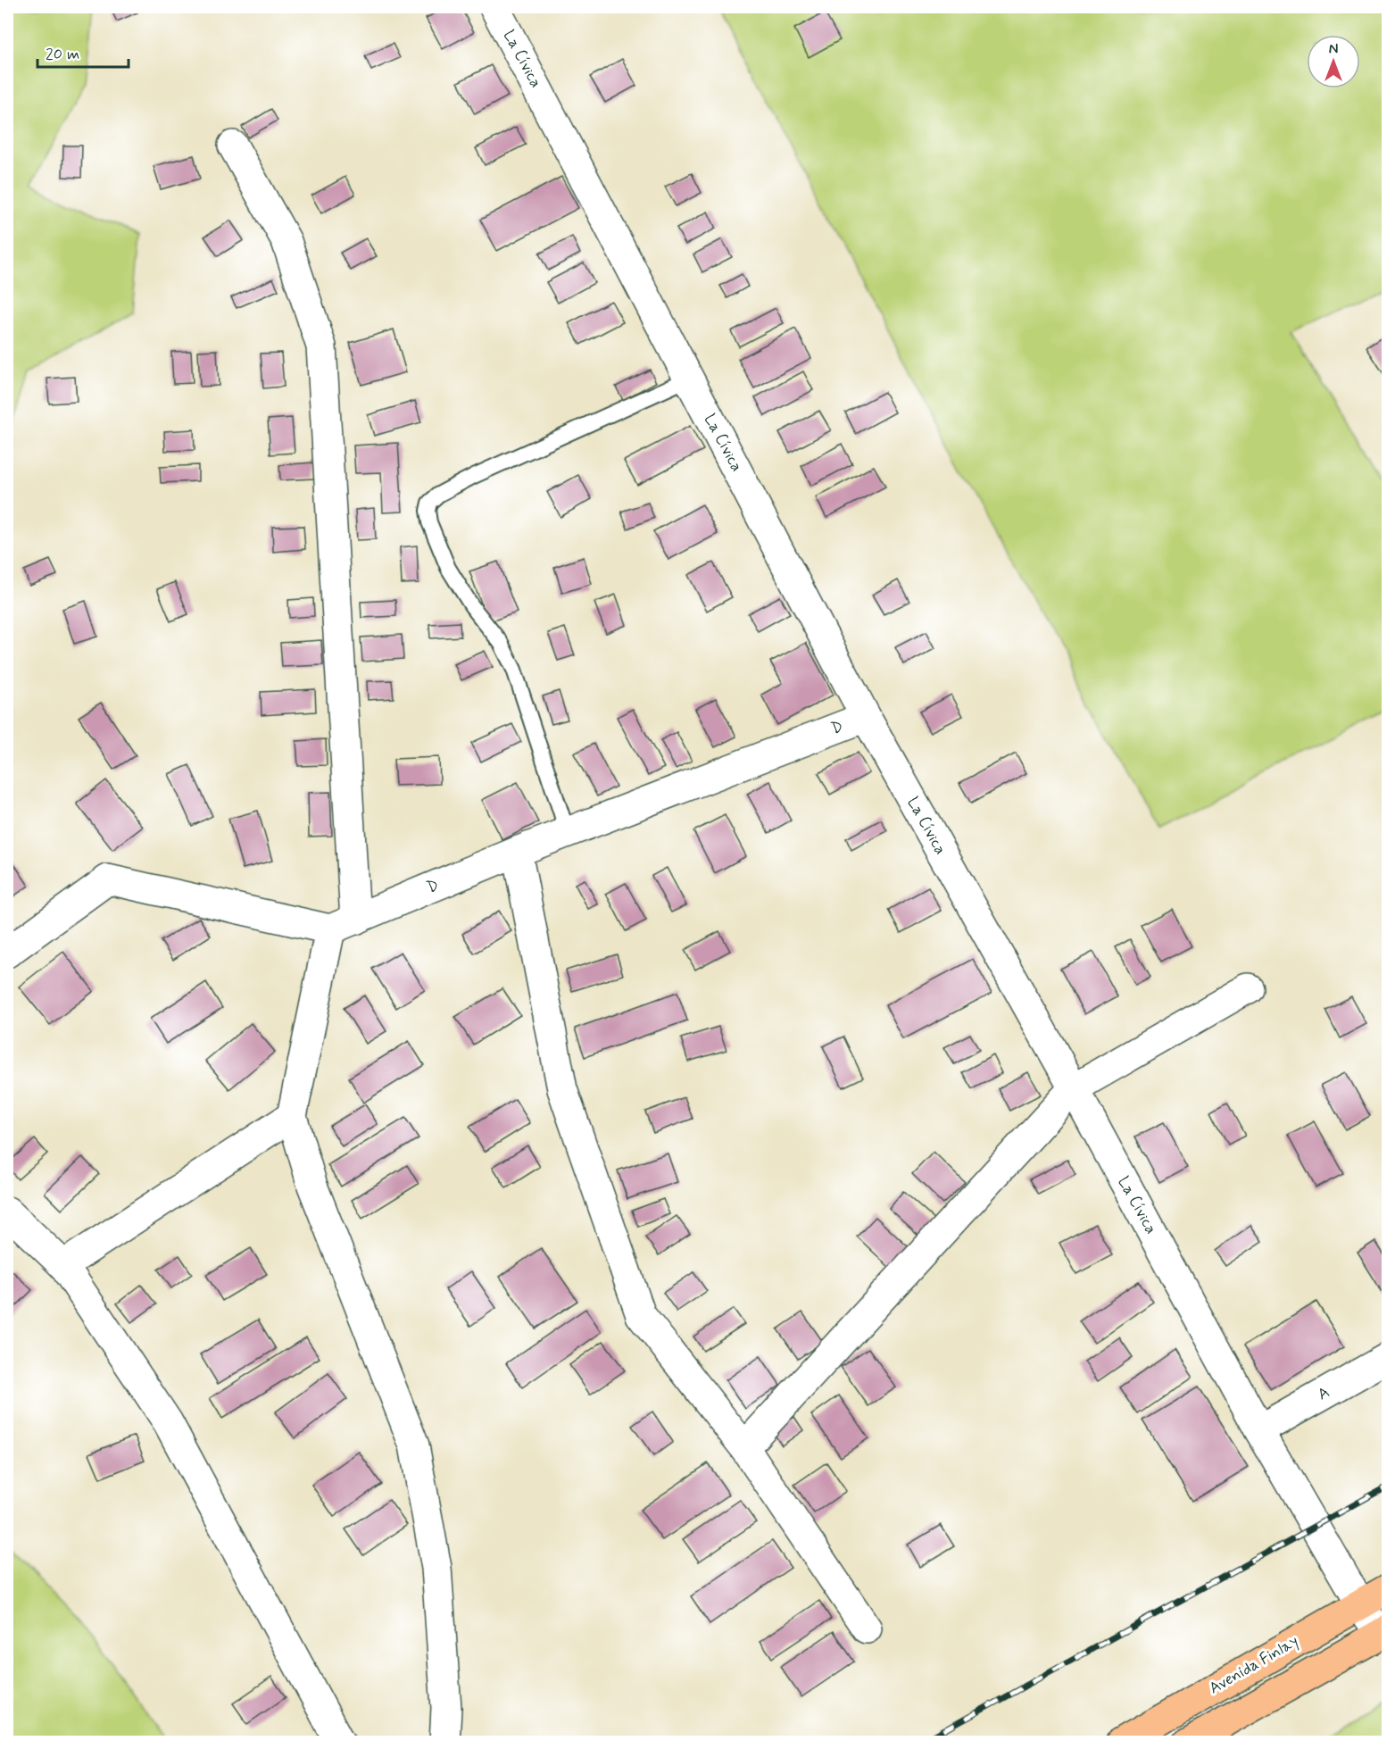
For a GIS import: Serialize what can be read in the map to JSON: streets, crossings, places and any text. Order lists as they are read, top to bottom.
{
  "streets": {
    "highway": ["Avenida Finlay"],
    "street": ["La Cívica", "D", "A"]
  },
  "crossings": [
    ["La Cívica", "D"],
    ["La Cívica", "A"],
    ["La Cívica", "Avenida Finlay"]
  ],
  "scale_bar": "20 m",
  "north": "top"
}
